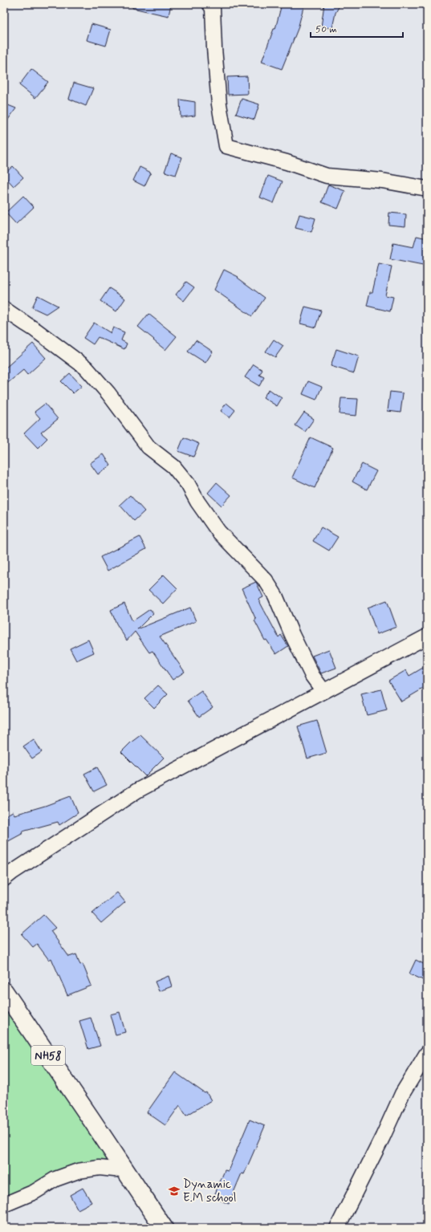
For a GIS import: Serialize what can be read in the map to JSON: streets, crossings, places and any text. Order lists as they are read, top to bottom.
{
  "streets": {
    "main road": ["NH58"]
  },
  "places": {
    "school or university": ["Dynamic E.M school"]
  },
  "scale_bar": "50 m"
}
